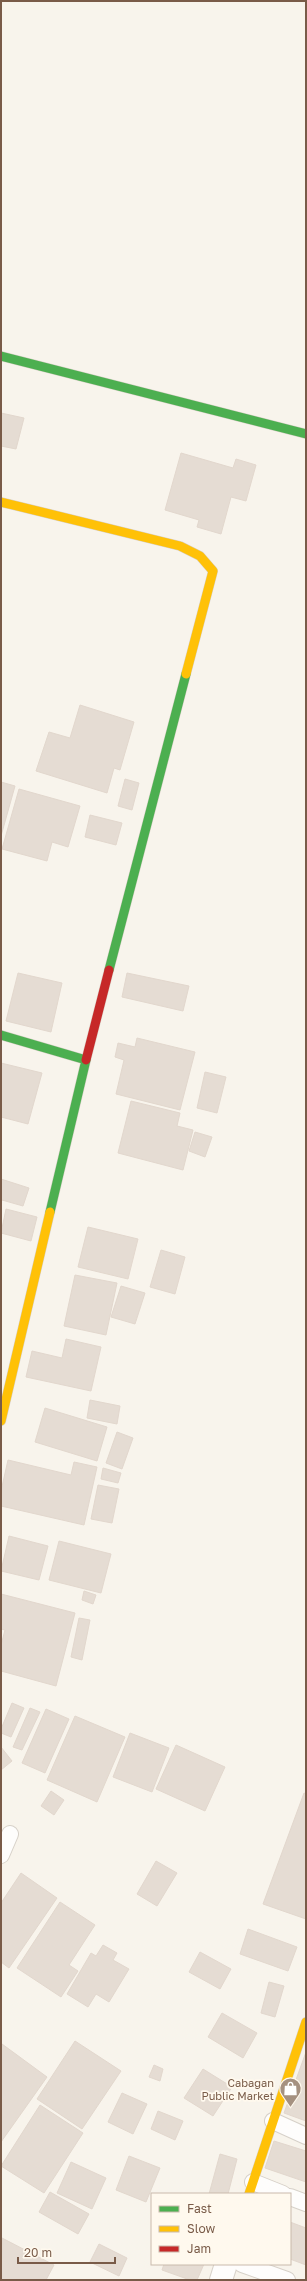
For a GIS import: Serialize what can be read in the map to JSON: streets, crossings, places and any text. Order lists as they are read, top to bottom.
{
  "places": {
    "shop": ["Cabagan Public Market"]
  },
  "legend": ["Fast", "Slow", "Jam"],
  "scale_bar": "20 m"
}
